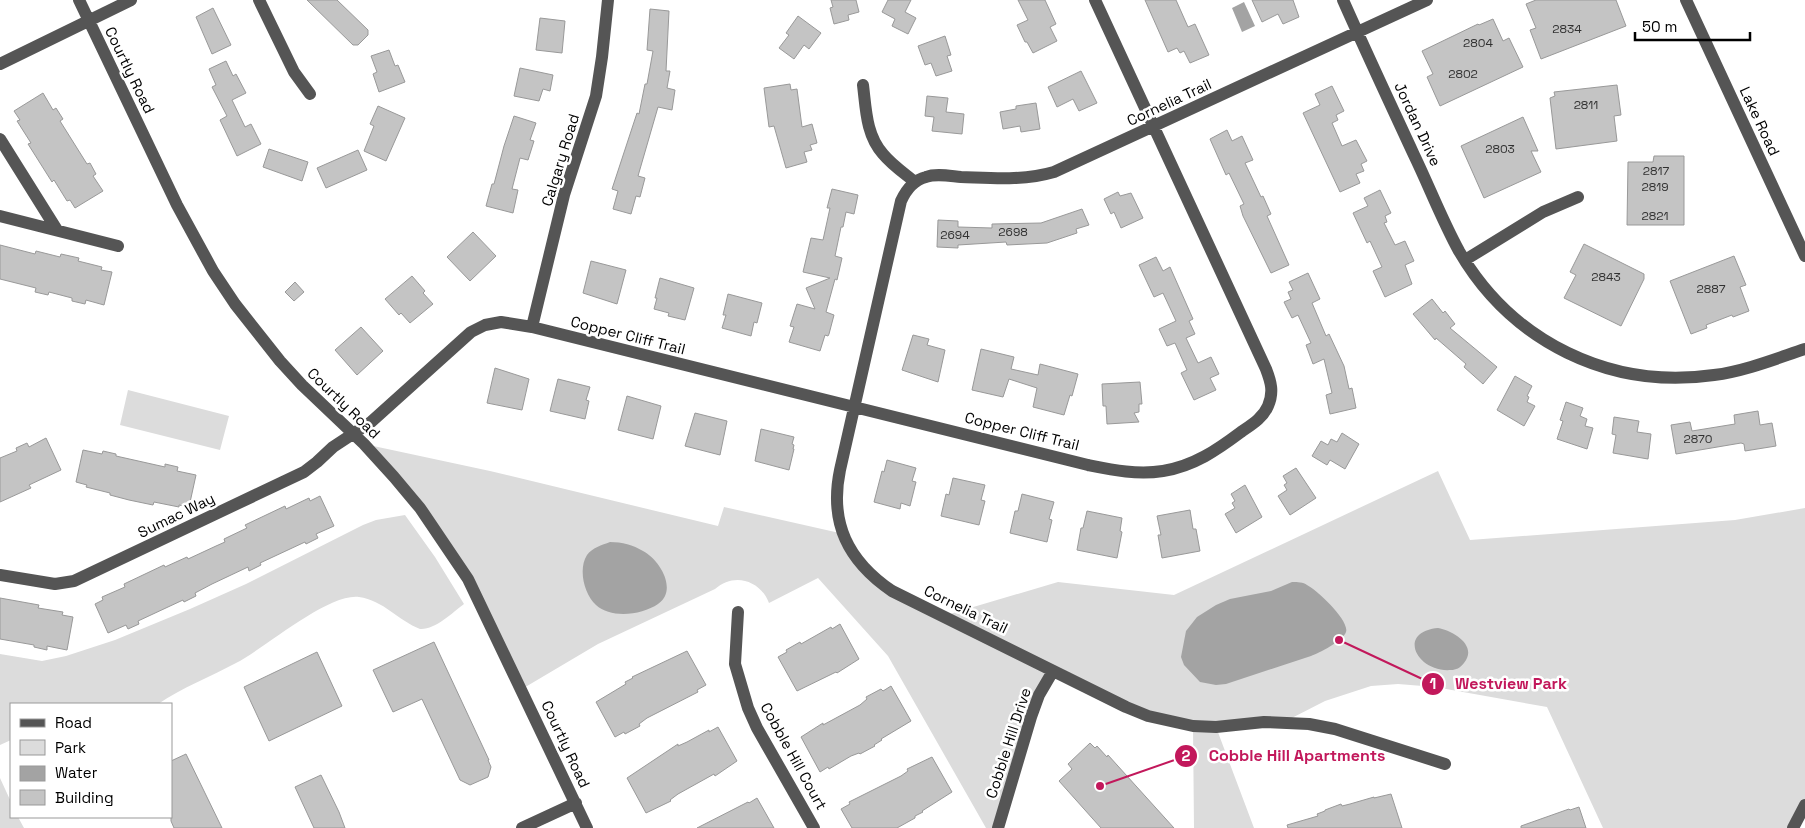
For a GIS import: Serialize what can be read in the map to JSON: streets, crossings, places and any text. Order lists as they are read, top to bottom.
{
  "streets": {
    "street": [
      "Courtly Road",
      "Cornelia Trail",
      "Lake Road",
      "Jordan Drive",
      "Calgary Road",
      "Copper Cliff Trail",
      "Sumac Way",
      "Cobble Hill Drive",
      "Cobble Hill Court"
    ]
  },
  "crossings": [
    ["Courtly Road", "Copper Cliff Trail"],
    ["Courtly Road", "Sumac Way"],
    ["Cornelia Trail", "Jordan Drive"],
    ["Cornelia Trail", "Copper Cliff Trail"],
    ["Cornelia Trail", "Cobble Hill Drive"],
    ["Calgary Road", "Copper Cliff Trail"],
    ["Copper Cliff Trail", "Sumac Way"]
  ],
  "places": ["Westview Park", "Cobble Hill Apartments"],
  "house_numbers": [
    "2834",
    "2804",
    "2802",
    "2811",
    "2803",
    "2817",
    "2819",
    "2821",
    "2698",
    "2694",
    "2843",
    "2887",
    "2870"
  ],
  "legend": [
    "Road",
    "Park",
    "Water",
    "Building"
  ],
  "scale_bar": "50 m"
}
